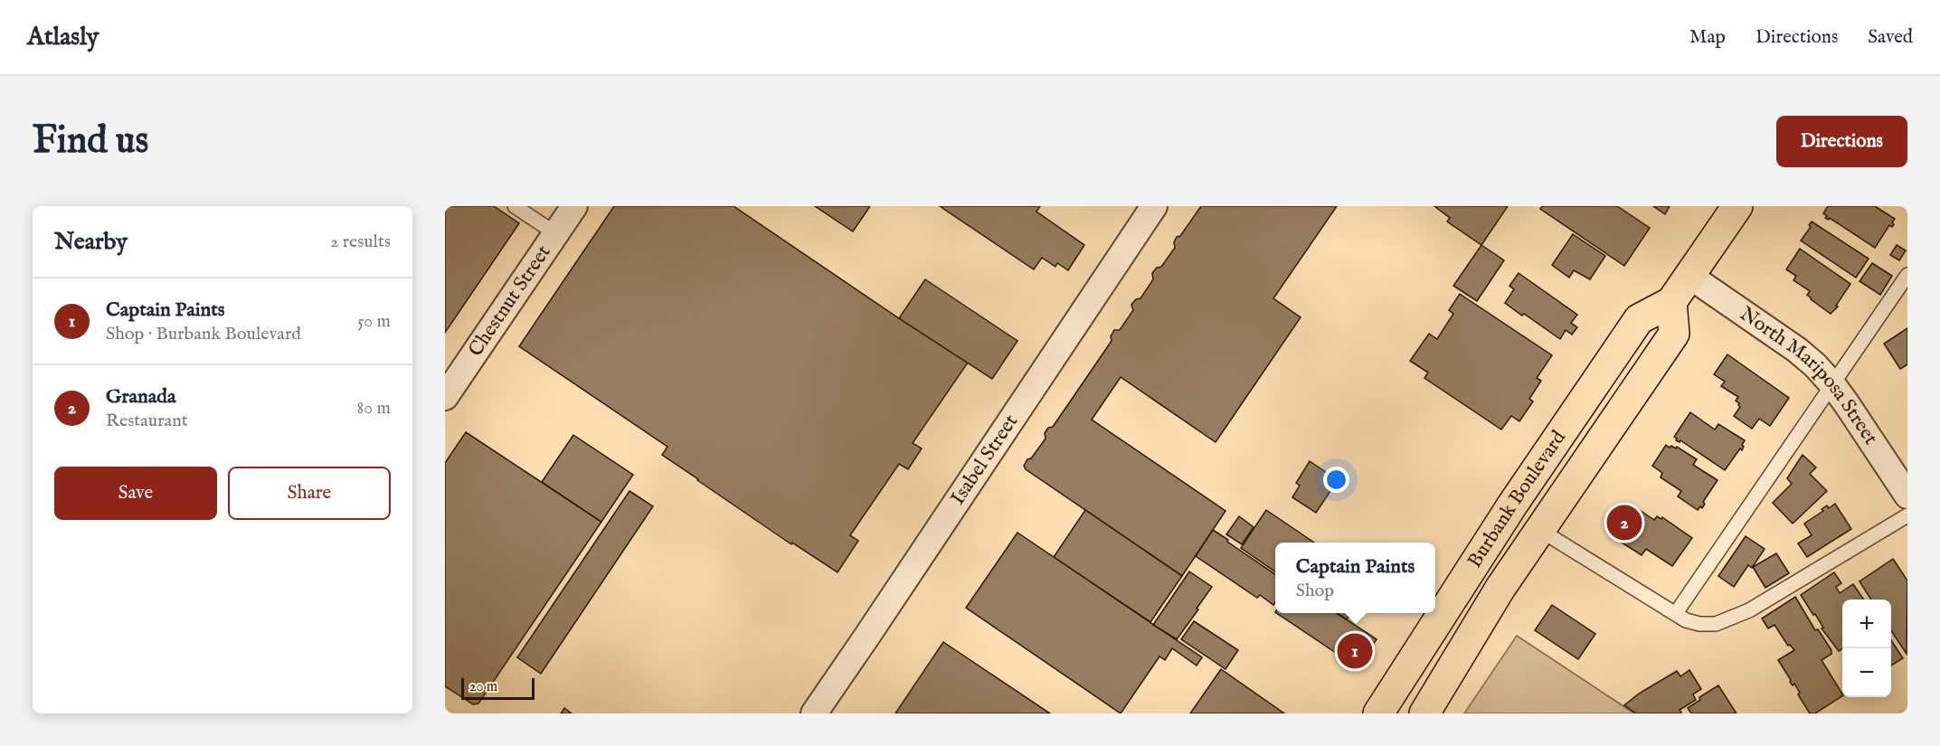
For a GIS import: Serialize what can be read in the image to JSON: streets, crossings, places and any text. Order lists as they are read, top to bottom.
{
  "streets": {
    "main road": ["Burbank Boulevard"],
    "street": ["Chestnut Street", "North Mariposa Street", "Isabel Street"]
  },
  "crossings": [
    ["North Mariposa Street", "Burbank Boulevard"]
  ],
  "scale_bar": "20 m",
  "page": {
    "header": "Atlasly",
    "nav": ["Map", "Directions", "Saved"],
    "buttons": [
      "Directions",
      ["Save", "Share"]
    ],
    "title": "Find us",
    "heading": ["Nearby", "2 results"],
    "list": [
      {
        "mark": "1",
        "name": "Captain Paints",
        "note": "Shop · Burbank Boulevard",
        "value": "50 m"
      },
      {
        "mark": "2",
        "name": "Granada",
        "note": "Restaurant",
        "value": "80 m"
      }
    ],
    "pins": ["2", "1"],
    "popup": ["Captain Paints", "Shop"],
    "map_buttons": ["+", "−"],
    "scale": "20 m"
  }
}
